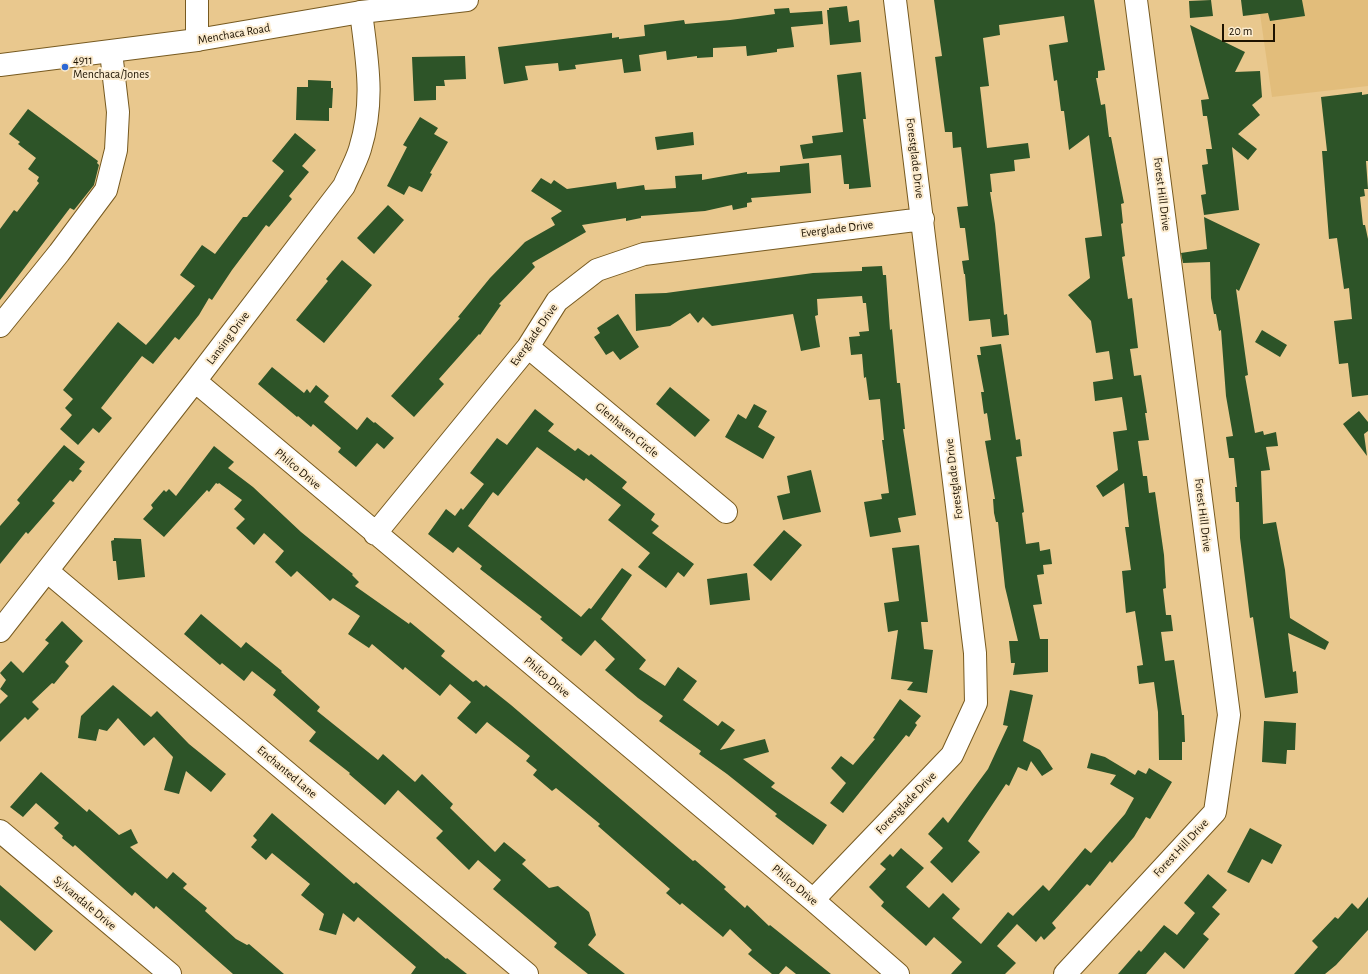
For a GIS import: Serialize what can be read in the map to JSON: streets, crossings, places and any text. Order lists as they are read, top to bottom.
{
  "streets": {
    "street": [
      "Menchaca Road",
      "Forestglade Drive",
      "Forest Hill Drive",
      "Everglade Drive",
      "Lansing Drive",
      "Glenhaven Circle",
      "Philco Drive",
      "Enchanted Lane",
      "Sylvandale Drive"
    ]
  },
  "crossings": [
    ["Menchaca Road", "Lansing Drive"],
    ["Forestglade Drive", "Everglade Drive"],
    ["Forestglade Drive", "Philco Drive"],
    ["Everglade Drive", "Glenhaven Circle"],
    ["Everglade Drive", "Philco Drive"],
    ["Lansing Drive", "Philco Drive"],
    ["Lansing Drive", "Enchanted Lane"]
  ],
  "places": ["4911 Menchaca/Jones"],
  "scale_bar": "20 m"
}
